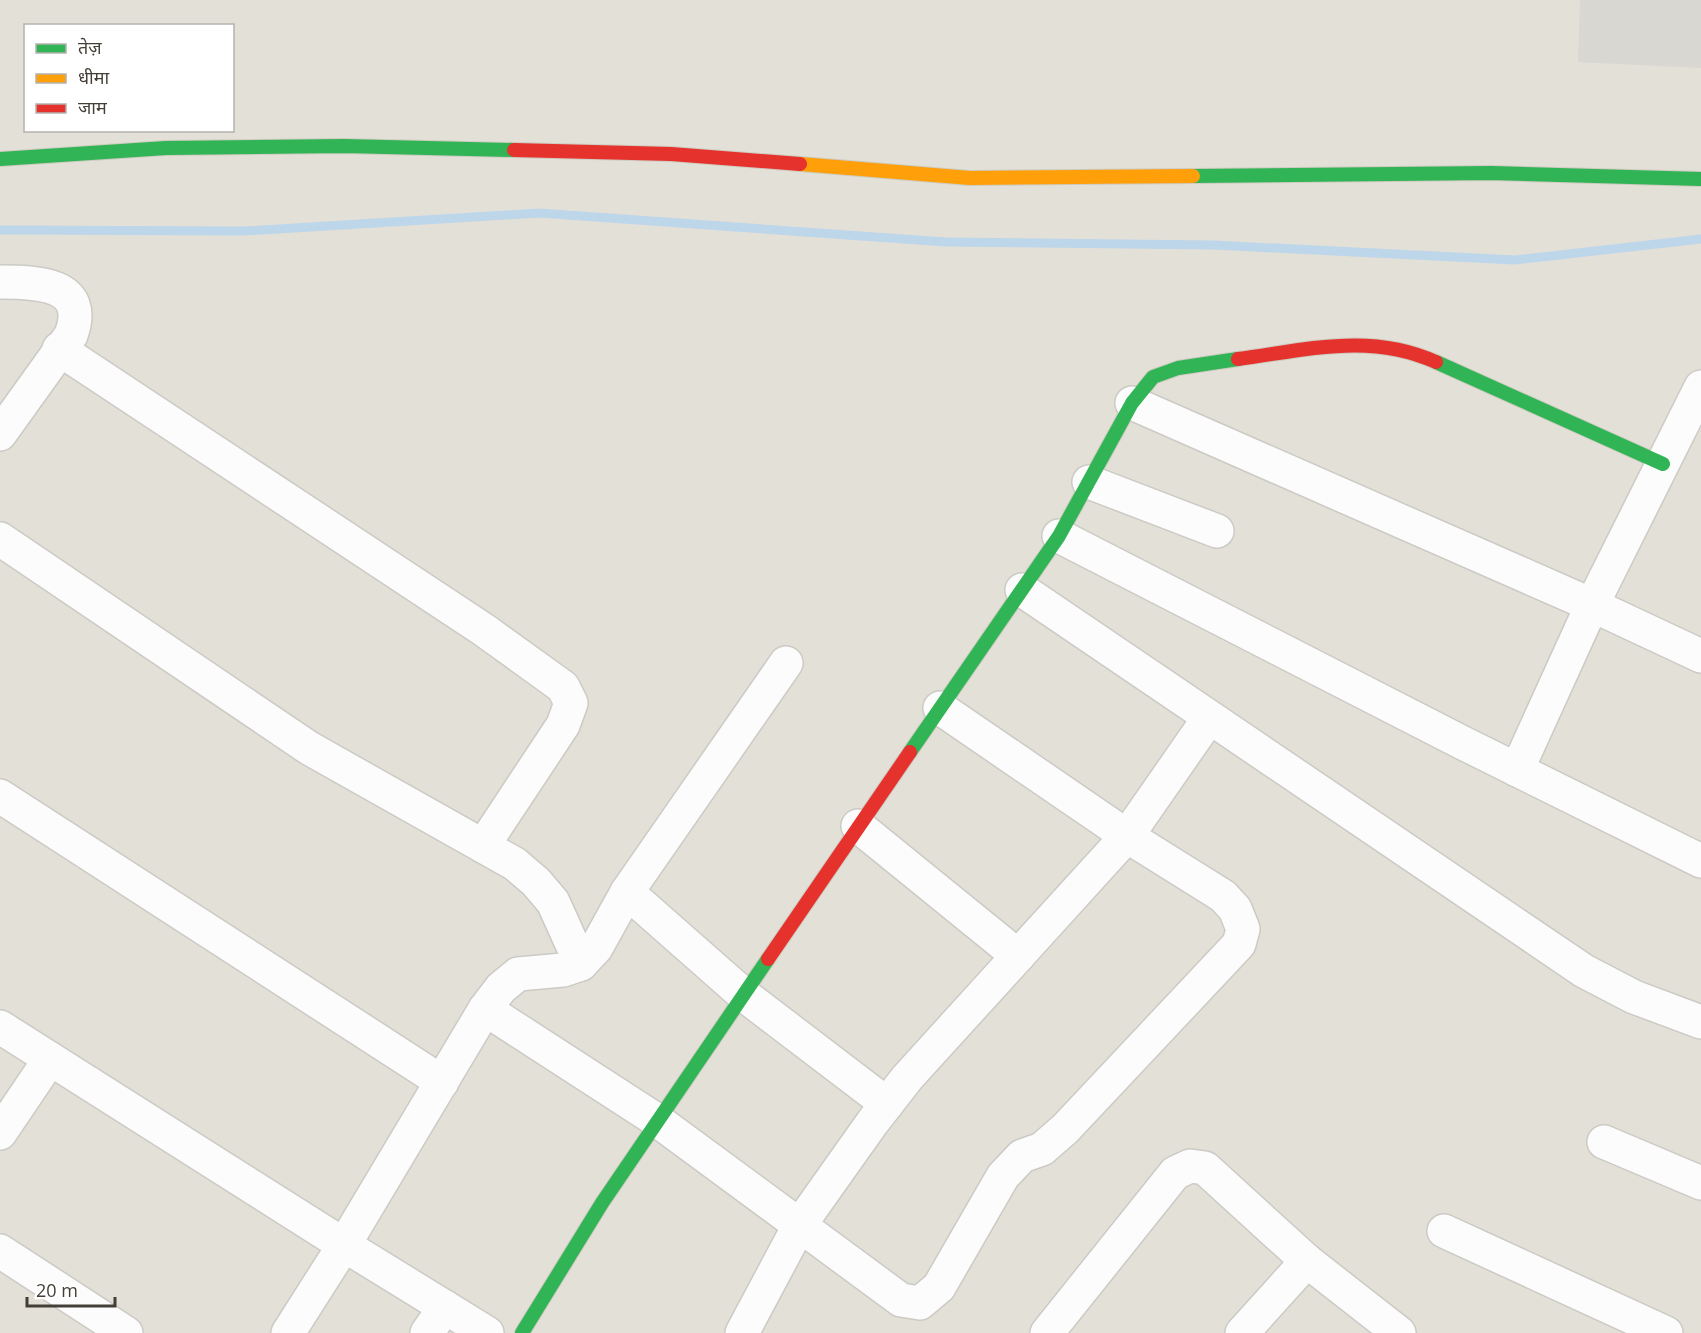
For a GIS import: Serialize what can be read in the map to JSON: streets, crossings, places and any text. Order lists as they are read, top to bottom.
{
  "legend": ["तेज़", "धीमा", "जाम"],
  "scale_bar": "20 m"
}
